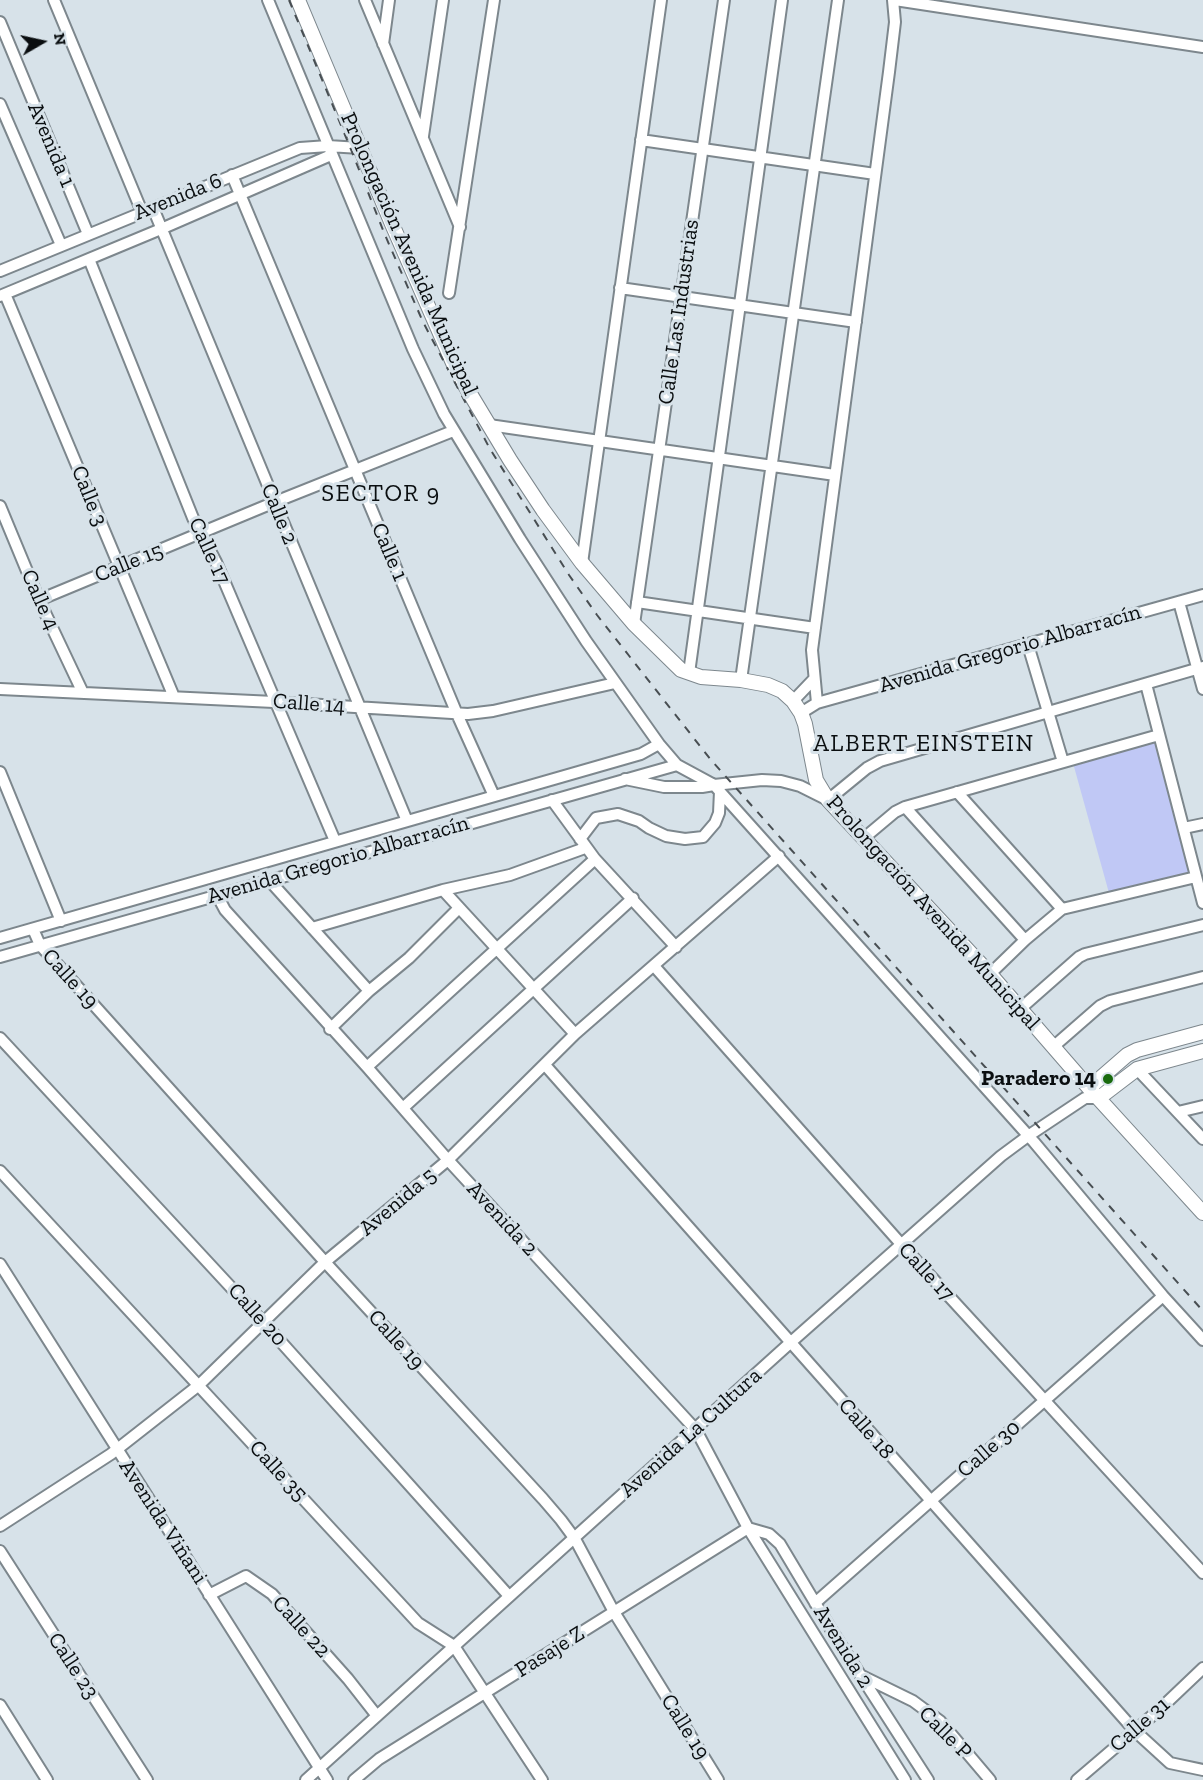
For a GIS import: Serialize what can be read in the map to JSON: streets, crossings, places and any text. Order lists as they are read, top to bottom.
{
  "streets": {
    "main road": ["Prolongación Avenida Municipal", "Avenida La Cultura"],
    "street": [
      "Avenida 1",
      "Avenida 6",
      "Calle Las Industrias",
      "Calle 3",
      "Calle 2",
      "Calle 17",
      "Calle 1",
      "Calle 15",
      "Calle 4",
      "Avenida Gregorio Albarracín",
      "Calle 14",
      "Calle 19",
      "Avenida 5",
      "Avenida 2",
      "Calle 20",
      "Calle 18",
      "Calle 30",
      "Calle 35",
      "Avenida Viñani",
      "Calle 22",
      "Pasaje Z",
      "Calle 23",
      "Calle 31",
      "Calle P"
    ]
  },
  "crossings": [
    ["Avenida 1", "Avenida 6"],
    ["Avenida 6", "Prolongación Avenida Municipal"],
    ["Avenida 6", "Calle 3"],
    ["Avenida 6", "Calle 2"],
    ["Avenida 6", "Calle 17"],
    ["Avenida 6", "Calle 1"],
    ["Prolongación Avenida Municipal", "Calle Las Industrias"],
    ["Prolongación Avenida Municipal", "Calle 15"],
    ["Prolongación Avenida Municipal", "Avenida Gregorio Albarracín"],
    ["Prolongación Avenida Municipal", "Calle 14"],
    ["Prolongación Avenida Municipal", "Avenida La Cultura"],
    ["Calle 3", "Calle 15"],
    ["Calle 3", "Calle 14"],
    ["Calle 2", "Calle 15"],
    ["Calle 2", "Avenida Gregorio Albarracín"],
    ["Calle 2", "Calle 14"],
    ["Calle 17", "Calle 15"],
    ["Calle 17", "Avenida Gregorio Albarracín"],
    ["Calle 17", "Calle 14"],
    ["Calle 17", "Avenida 5"],
    ["Calle 17", "Avenida La Cultura"],
    ["Calle 17", "Calle 30"],
    ["Calle 1", "Calle 15"],
    ["Calle 1", "Avenida Gregorio Albarracín"],
    ["Calle 1", "Calle 14"],
    ["Calle 15", "Calle 4"],
    ["Calle 4", "Calle 14"],
    ["Avenida Gregorio Albarracín", "Calle 19"],
    ["Avenida Gregorio Albarracín", "Avenida 2"],
    ["Calle 19", "Avenida 5"],
    ["Calle 19", "Avenida La Cultura"],
    ["Calle 19", "Pasaje Z"],
    ["Avenida 5", "Avenida 2"],
    ["Avenida 5", "Calle 20"],
    ["Avenida 5", "Calle 18"],
    ["Avenida 5", "Calle 35"],
    ["Avenida 5", "Avenida Viñani"],
    ["Avenida 2", "Avenida La Cultura"],
    ["Avenida 2", "Calle 30"],
    ["Avenida 2", "Pasaje Z"],
    ["Avenida 2", "Calle P"],
    ["Calle 20", "Avenida La Cultura"],
    ["Calle 18", "Avenida La Cultura"],
    ["Calle 18", "Calle 30"],
    ["Calle 18", "Calle 31"],
    ["Avenida La Cultura", "Calle 35"],
    ["Avenida La Cultura", "Avenida Viñani"],
    ["Avenida La Cultura", "Calle 22"],
    ["Calle 35", "Pasaje Z"],
    ["Avenida Viñani", "Calle 22"]
  ],
  "districts": ["SECTOR 9", "ALBERT EINSTEIN"],
  "places": ["Paradero 14"],
  "north": "right"
}
